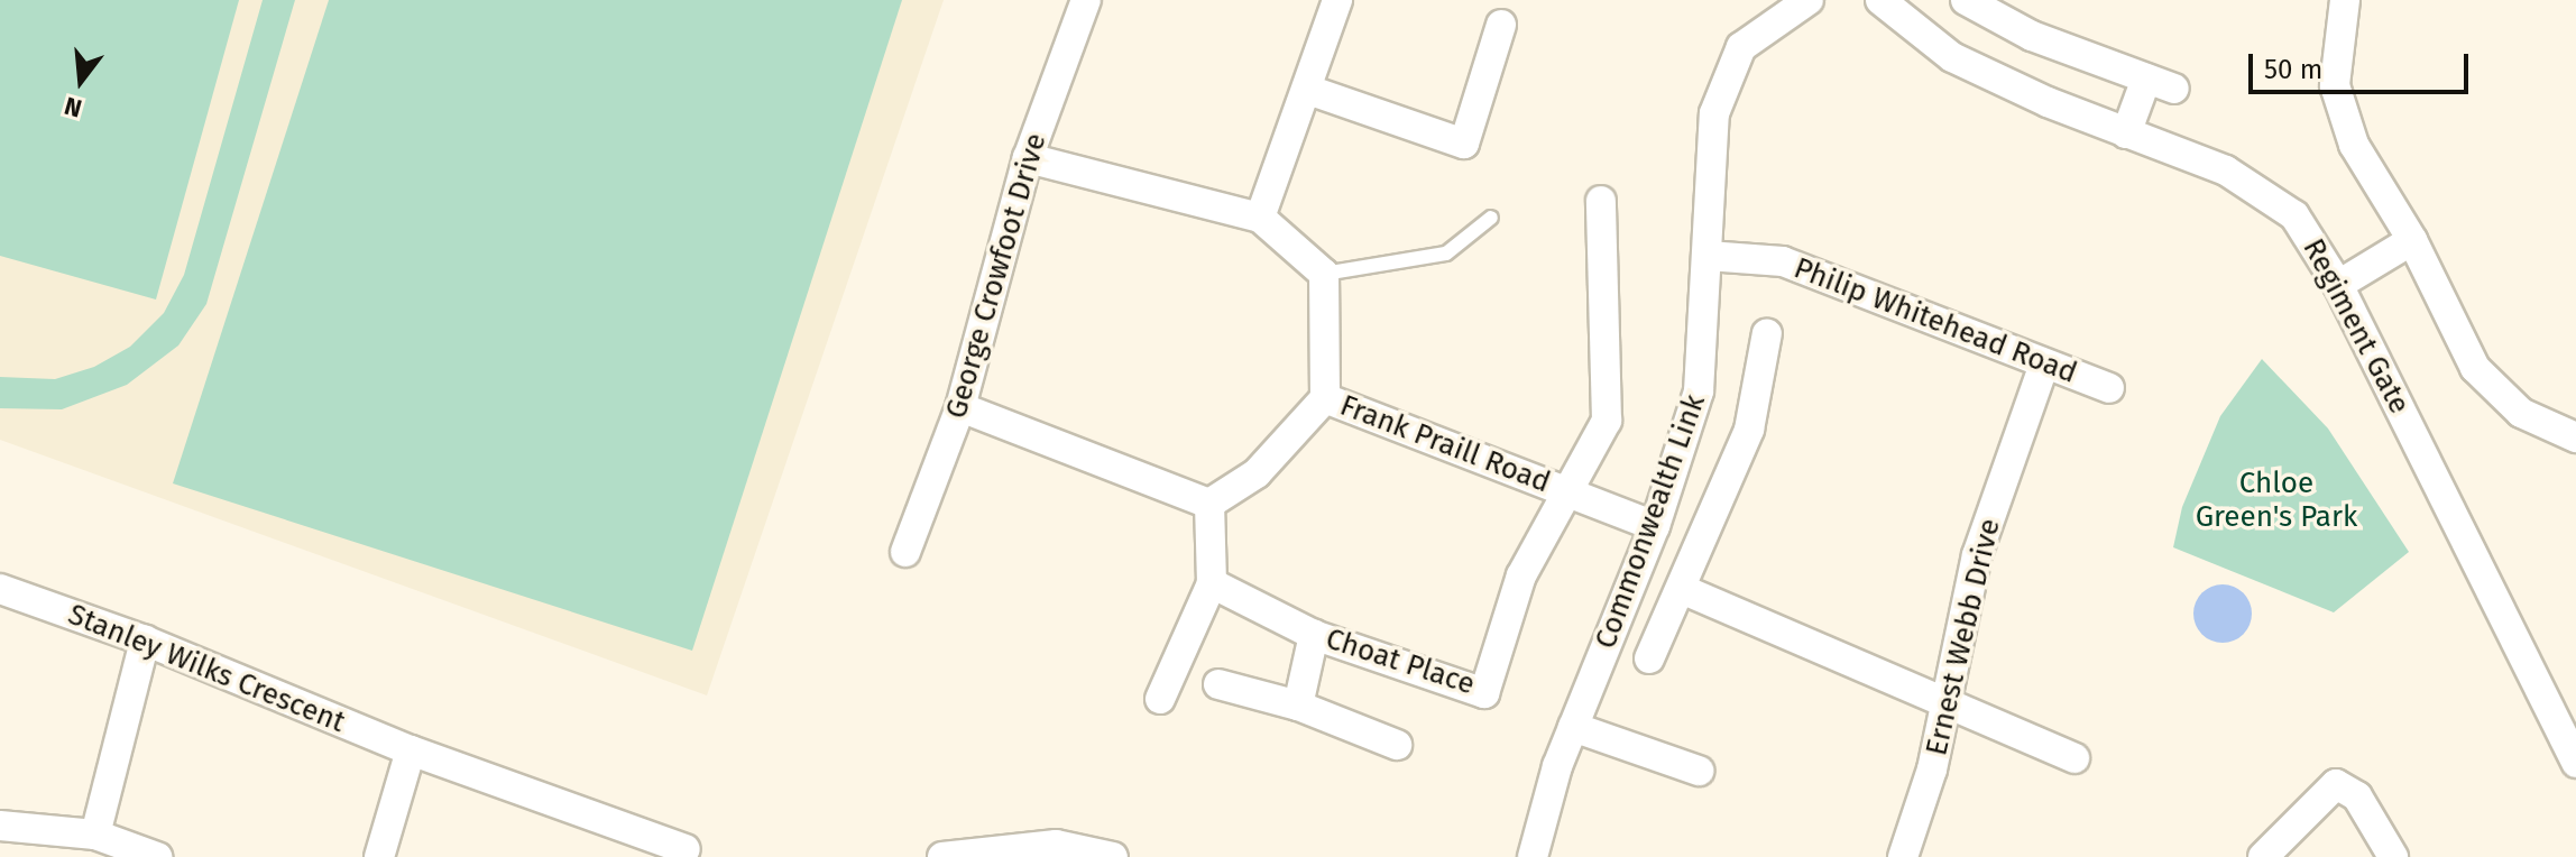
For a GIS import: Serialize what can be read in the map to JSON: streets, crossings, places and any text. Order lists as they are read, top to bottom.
{
  "streets": {
    "street": [
      "George Crowfoot Drive",
      "Philip Whitehead Road",
      "Regiment Gate",
      "Frank Praill Road",
      "Commonwealth Link",
      "Ernest Webb Drive",
      "Choat Place",
      "Stanley Wilks Crescent"
    ]
  },
  "crossings": [
    ["Philip Whitehead Road", "Commonwealth Link"],
    ["Philip Whitehead Road", "Ernest Webb Drive"],
    ["Frank Praill Road", "Commonwealth Link"],
    ["Frank Praill Road", "Choat Place"]
  ],
  "parks": ["Chloe Green's Park"],
  "scale_bar": "50 m",
  "north": "bottom"
}
